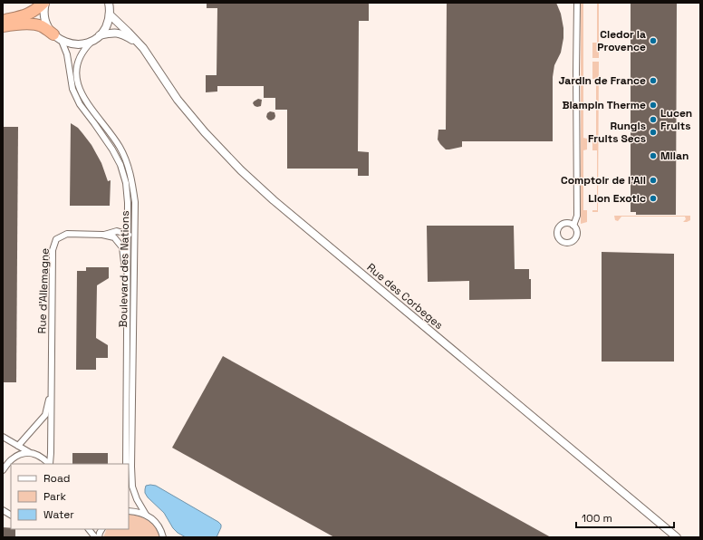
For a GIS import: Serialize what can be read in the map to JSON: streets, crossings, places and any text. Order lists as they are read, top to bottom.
{
  "streets": {
    "street": ["Boulevard des Nations", "Rue d'Allemagne", "Rue des Corbeges"]
  },
  "crossings": [
    ["Boulevard des Nations", "Rue d'Allemagne"]
  ],
  "places": [
    "Cledor la Provence",
    "Jardin de France",
    "Blampin Therme",
    "Lucen Fruits",
    "Rungis Fruits Secs",
    "Milan",
    "Comptoir de l'Ail",
    "Lion Exotic"
  ],
  "legend": ["Road", "Park", "Water"],
  "scale_bar": "100 m"
}
